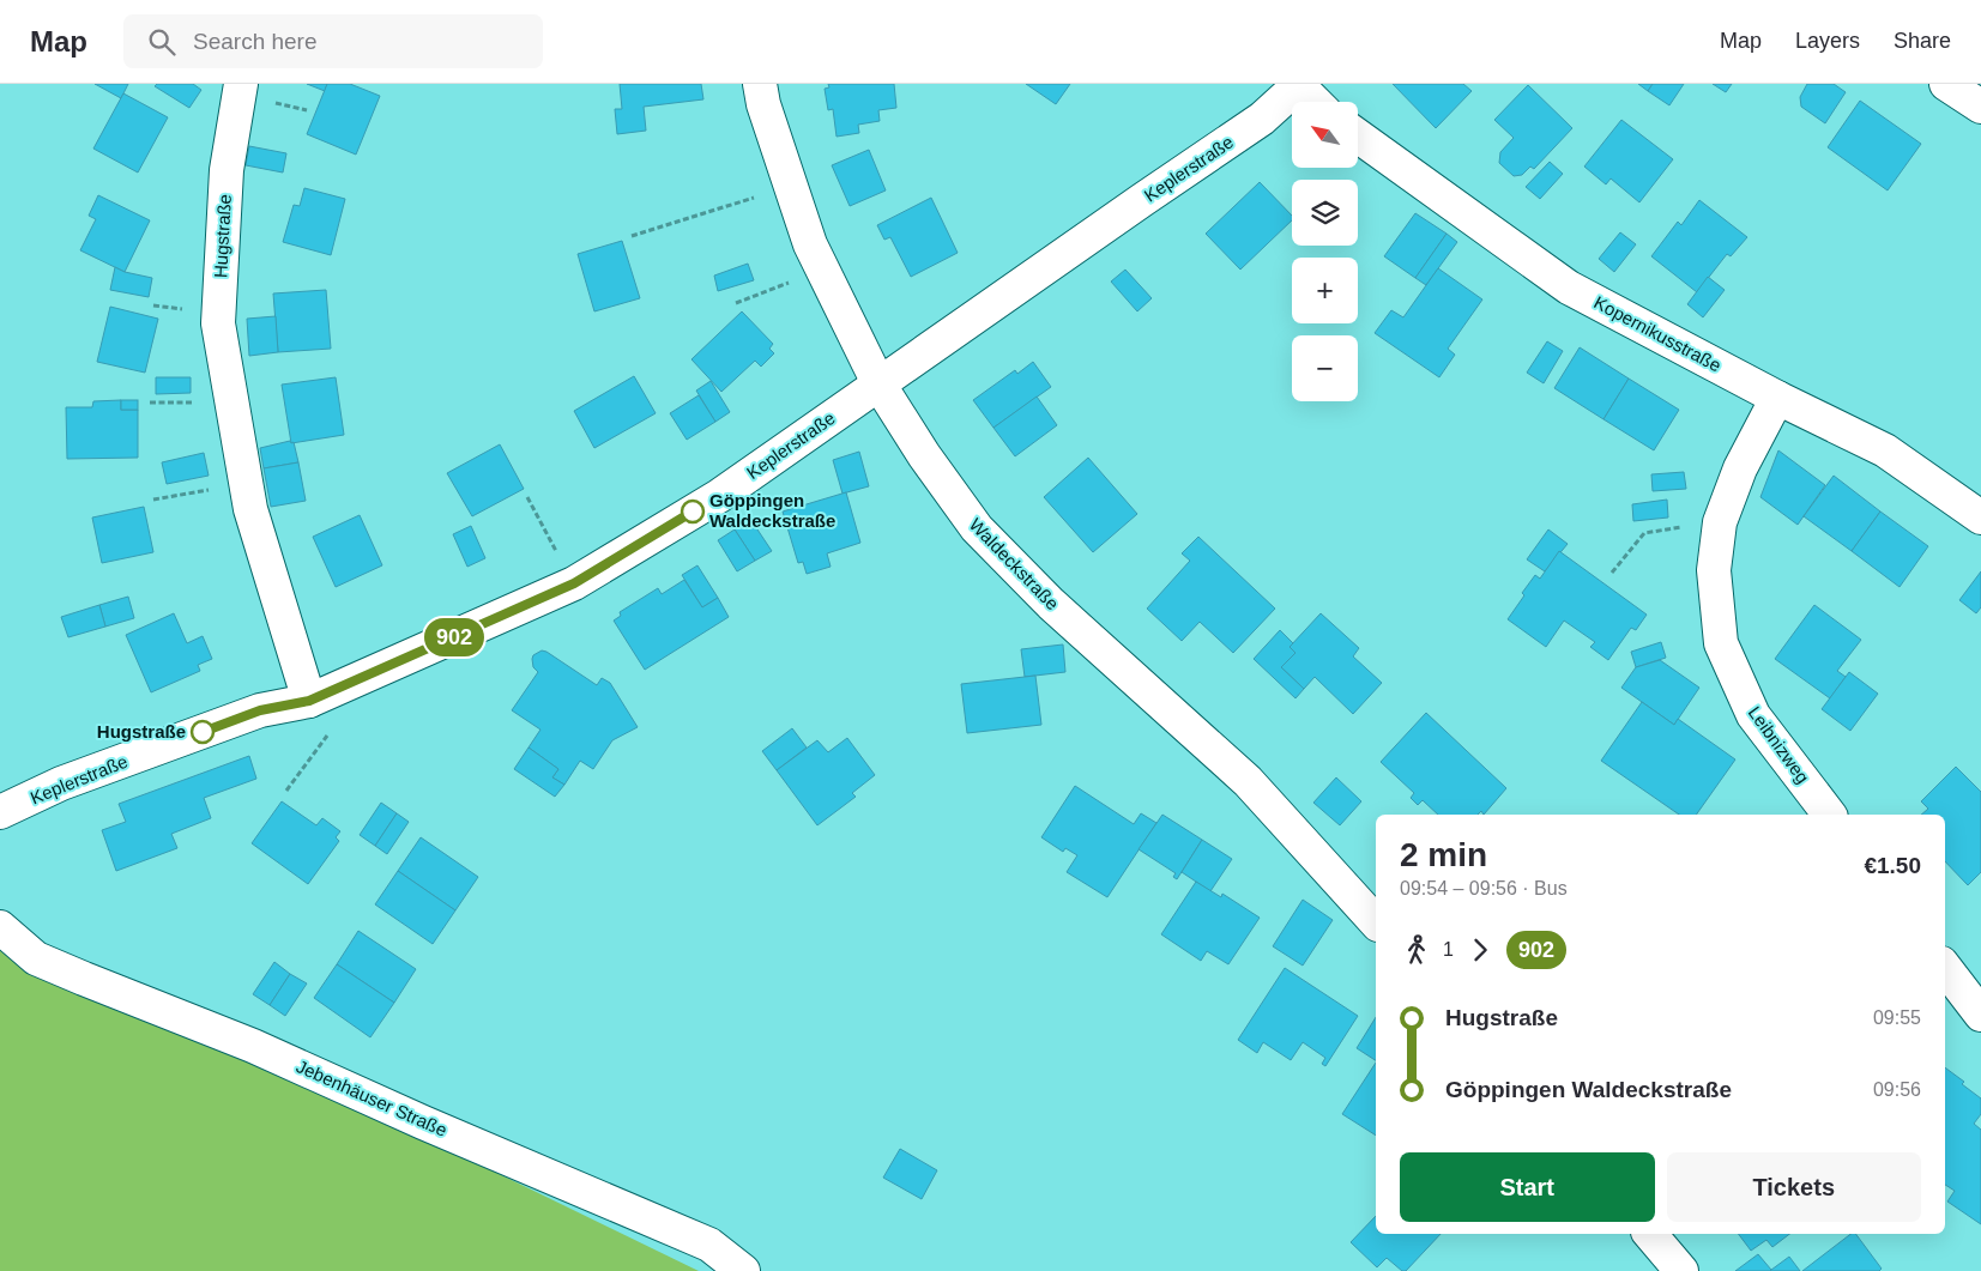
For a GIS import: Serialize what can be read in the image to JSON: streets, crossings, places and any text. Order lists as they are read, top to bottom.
{
  "streets": {
    "street": [
      "Keplerstraße",
      "Hugstraße",
      "Kopernikusstraße",
      "Waldeckstraße",
      "Leibnizweg",
      "Jebenhäuser Straße"
    ]
  },
  "crossings": [
    ["Keplerstraße", "Hugstraße"],
    ["Keplerstraße", "Waldeckstraße"],
    ["Kopernikusstraße", "Leibnizweg"]
  ],
  "places": ["Göppingen Waldeckstraße", "Hugstraße"],
  "lines": ["bus line 902"],
  "north": "top left",
  "page": {
    "header": "Map",
    "search": "Search here",
    "nav": ["Map", "Layers", "Share"],
    "on_map": "902",
    "map_buttons": ["+", "−"],
    "heading": ["2 min", "09:54 – 09:56 · Bus", "€1.50"],
    "legs": ["1", "902"],
    "list": [
      {
        "name": "Hugstraße",
        "value": "09:55"
      },
      {
        "name": "Göppingen Waldeckstraße",
        "value": "09:56"
      }
    ],
    "buttons": ["Start", "Tickets"]
  }
}
